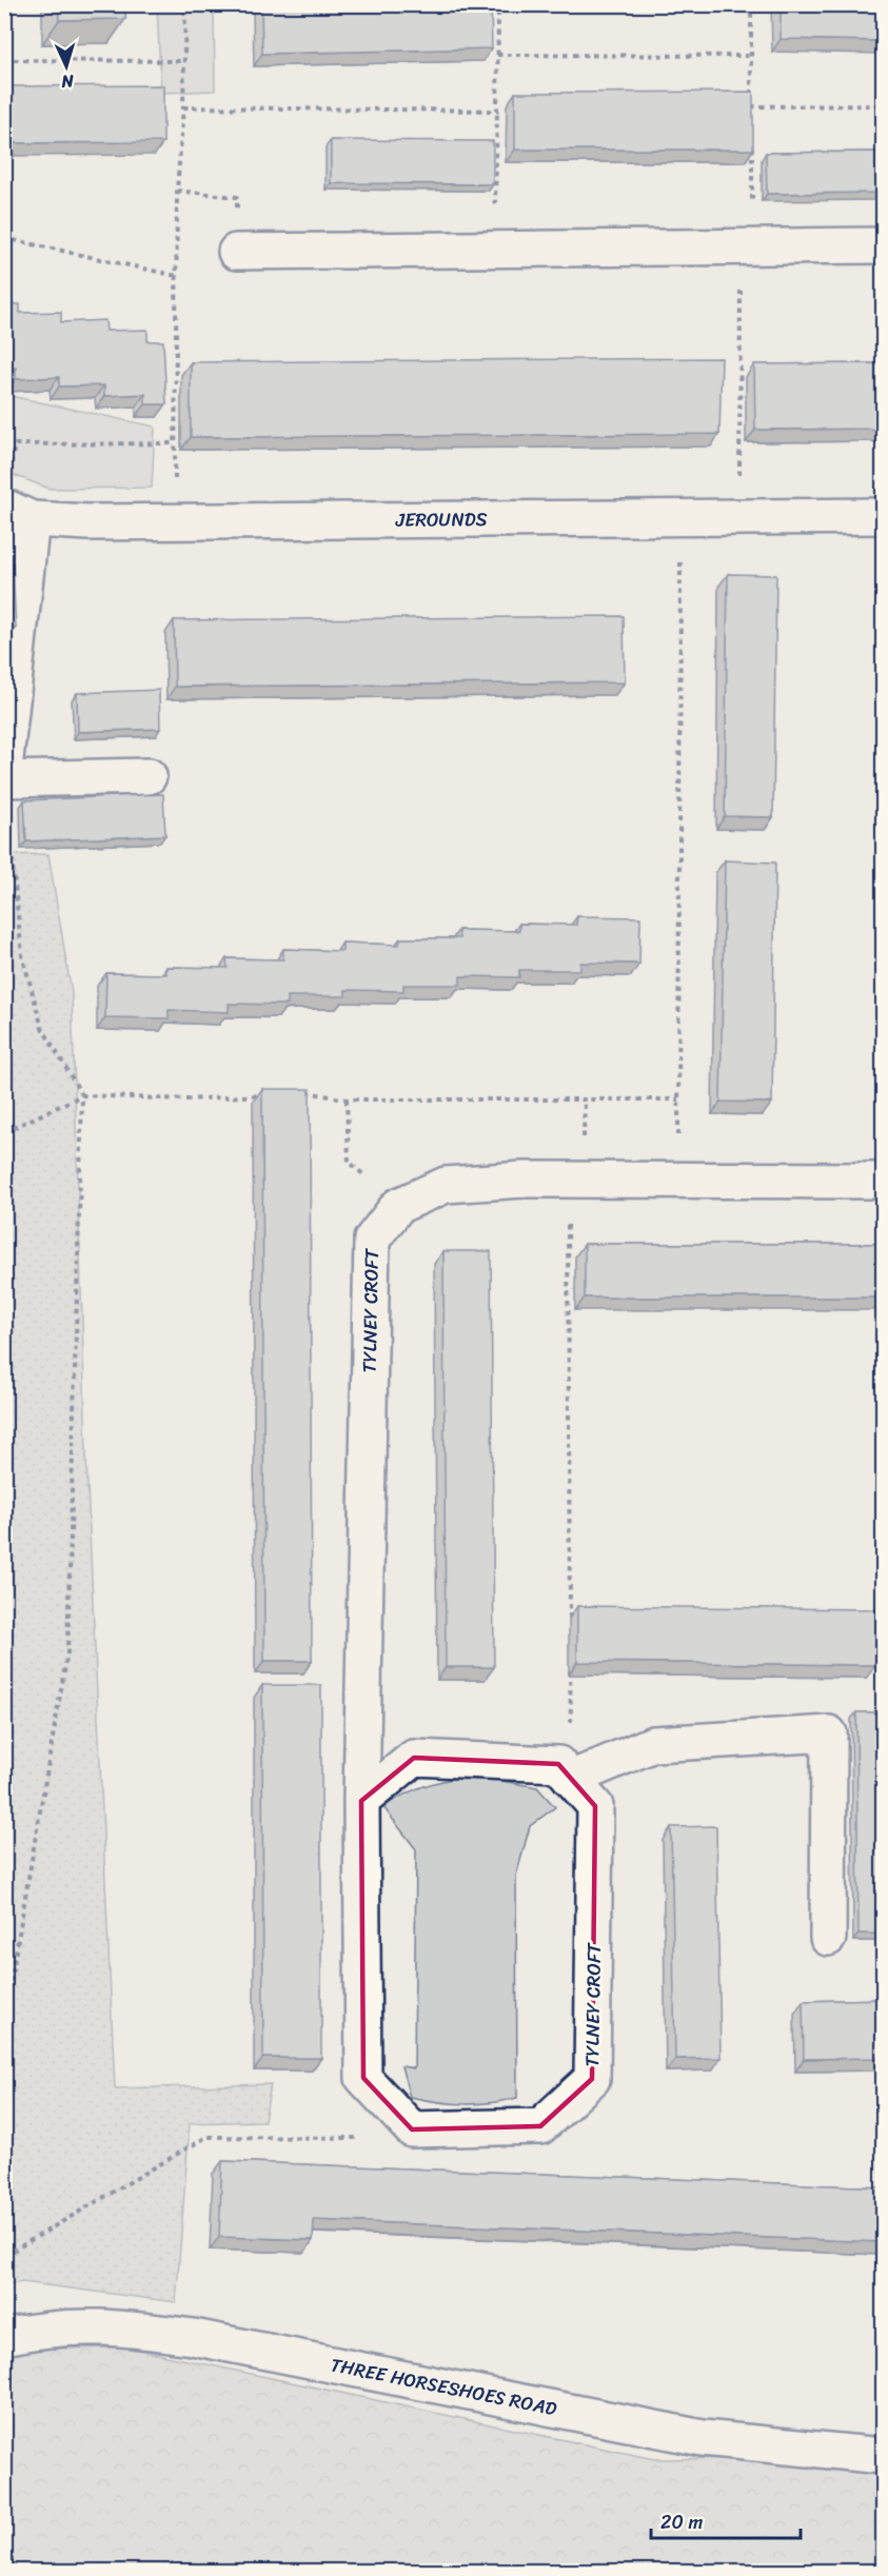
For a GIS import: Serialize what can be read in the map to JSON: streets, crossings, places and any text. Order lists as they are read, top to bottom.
{
  "streets": {
    "street": ["JEROUNDS", "TYLNEY CROFT", "THREE HORSESHOES ROAD"]
  },
  "scale_bar": "20 m",
  "north": "bottom"
}
